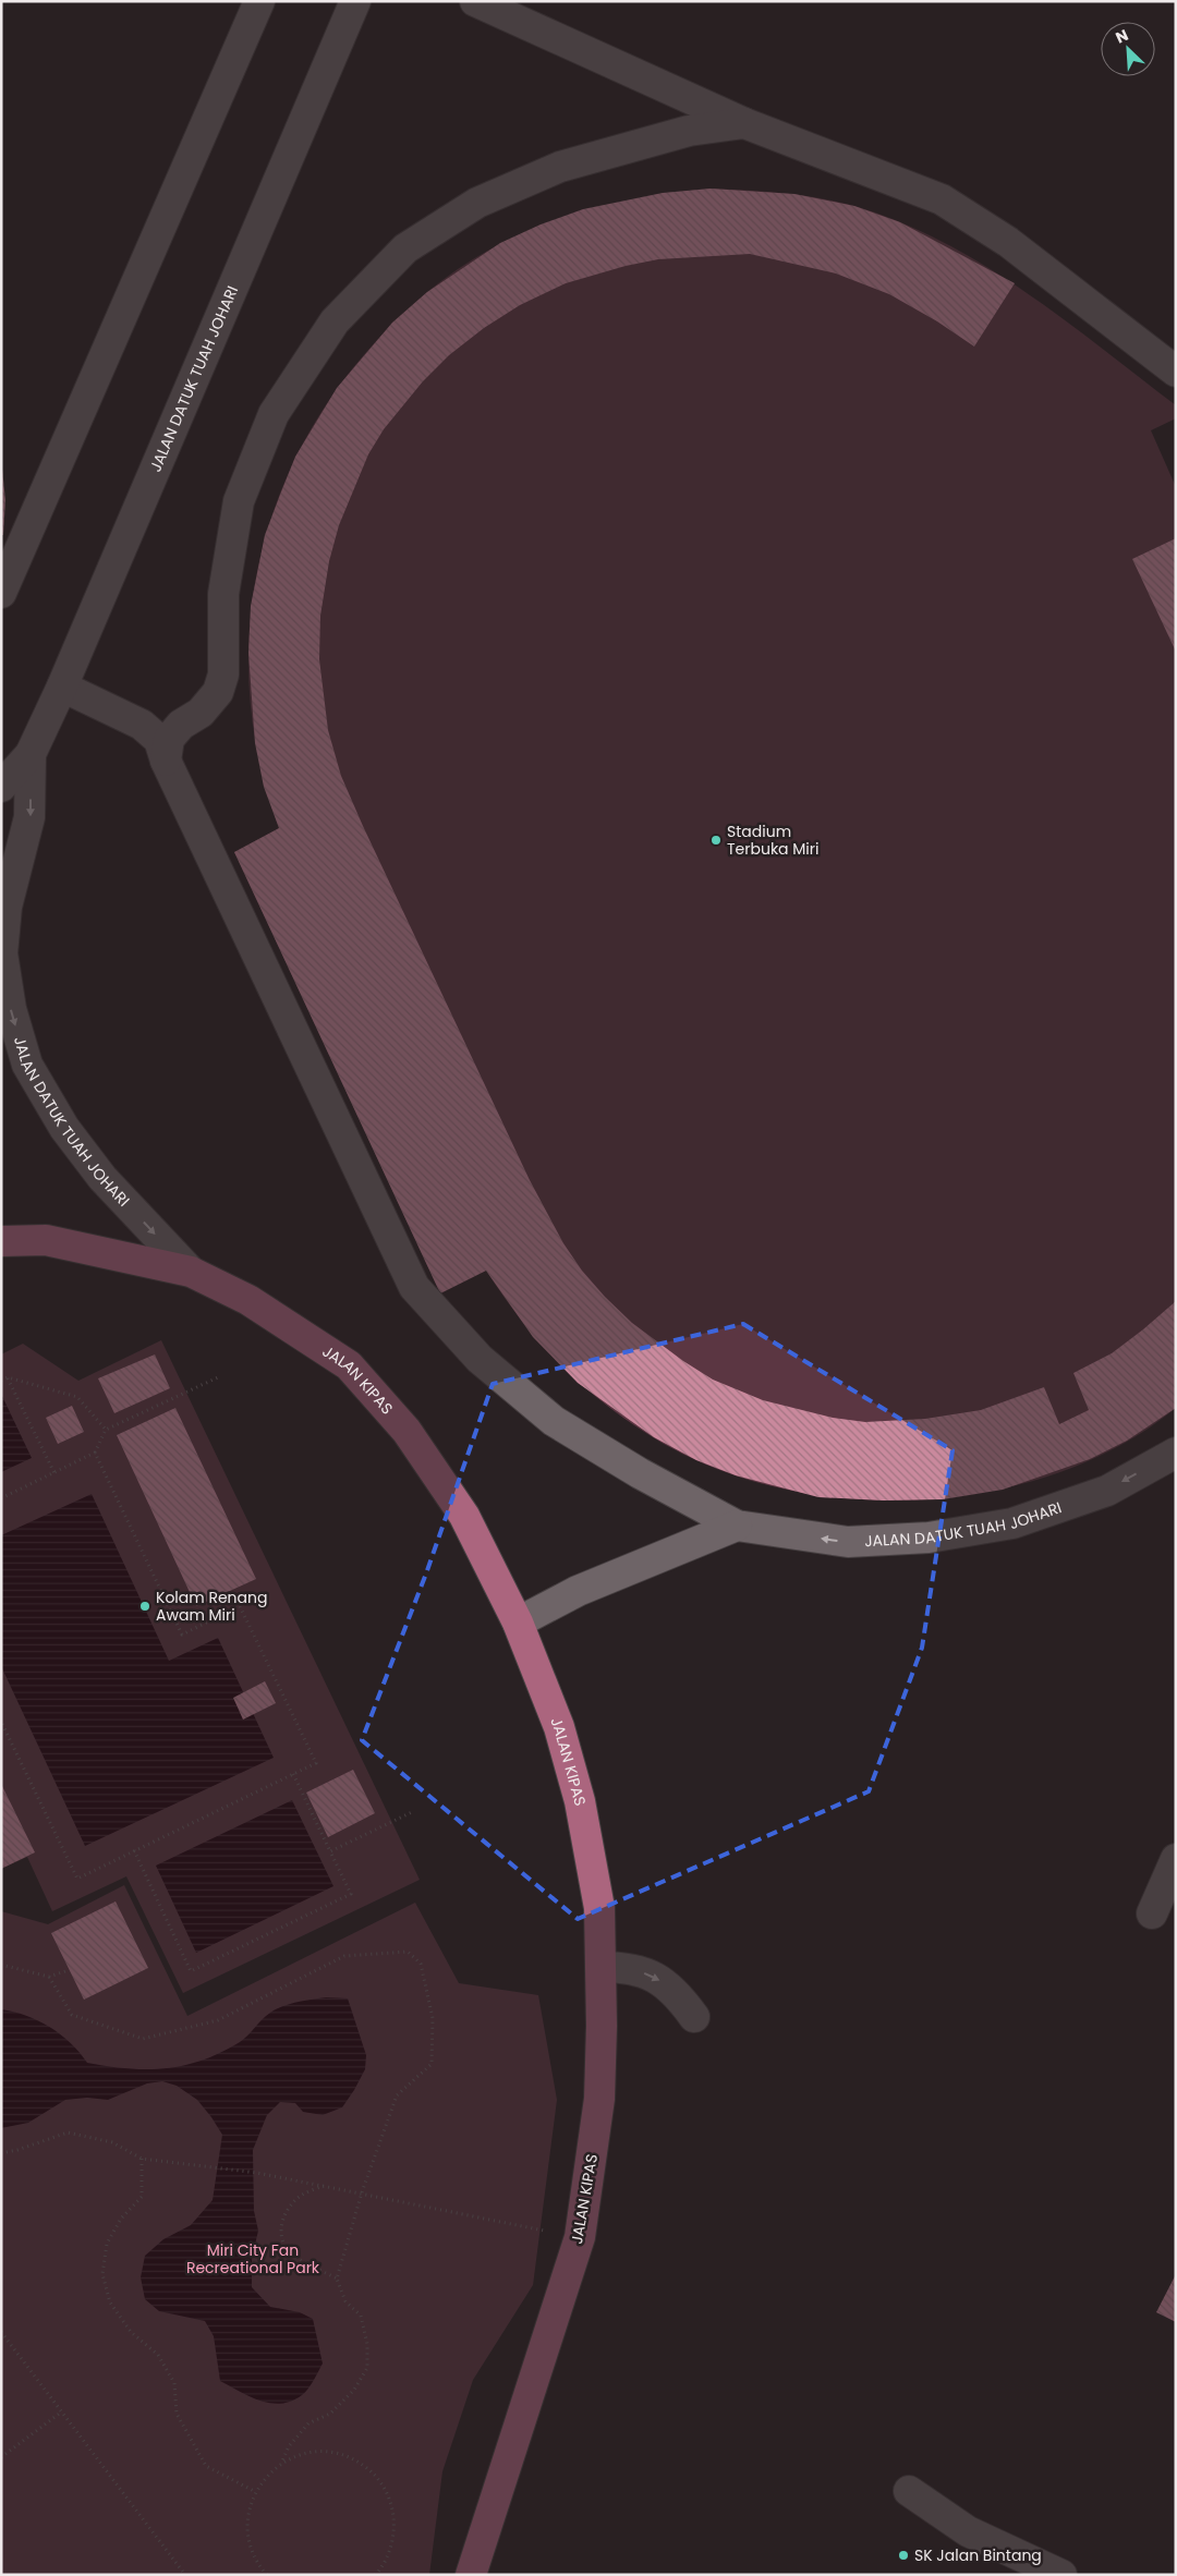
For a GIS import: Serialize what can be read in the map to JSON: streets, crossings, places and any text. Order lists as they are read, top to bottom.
{
  "streets": {
    "main road": ["JALAN KIPAS"],
    "lane": ["JALAN DATUK TUAH JOHARI"]
  },
  "crossings": [
    ["JALAN DATUK TUAH JOHARI", "JALAN KIPAS"]
  ],
  "parks": ["Miri City Fan Recreational Park"],
  "places": ["Stadium Terbuka Miri", "Kolam Renang Awam Miri", "SK Jalan Bintang"],
  "north": "top left"
}
